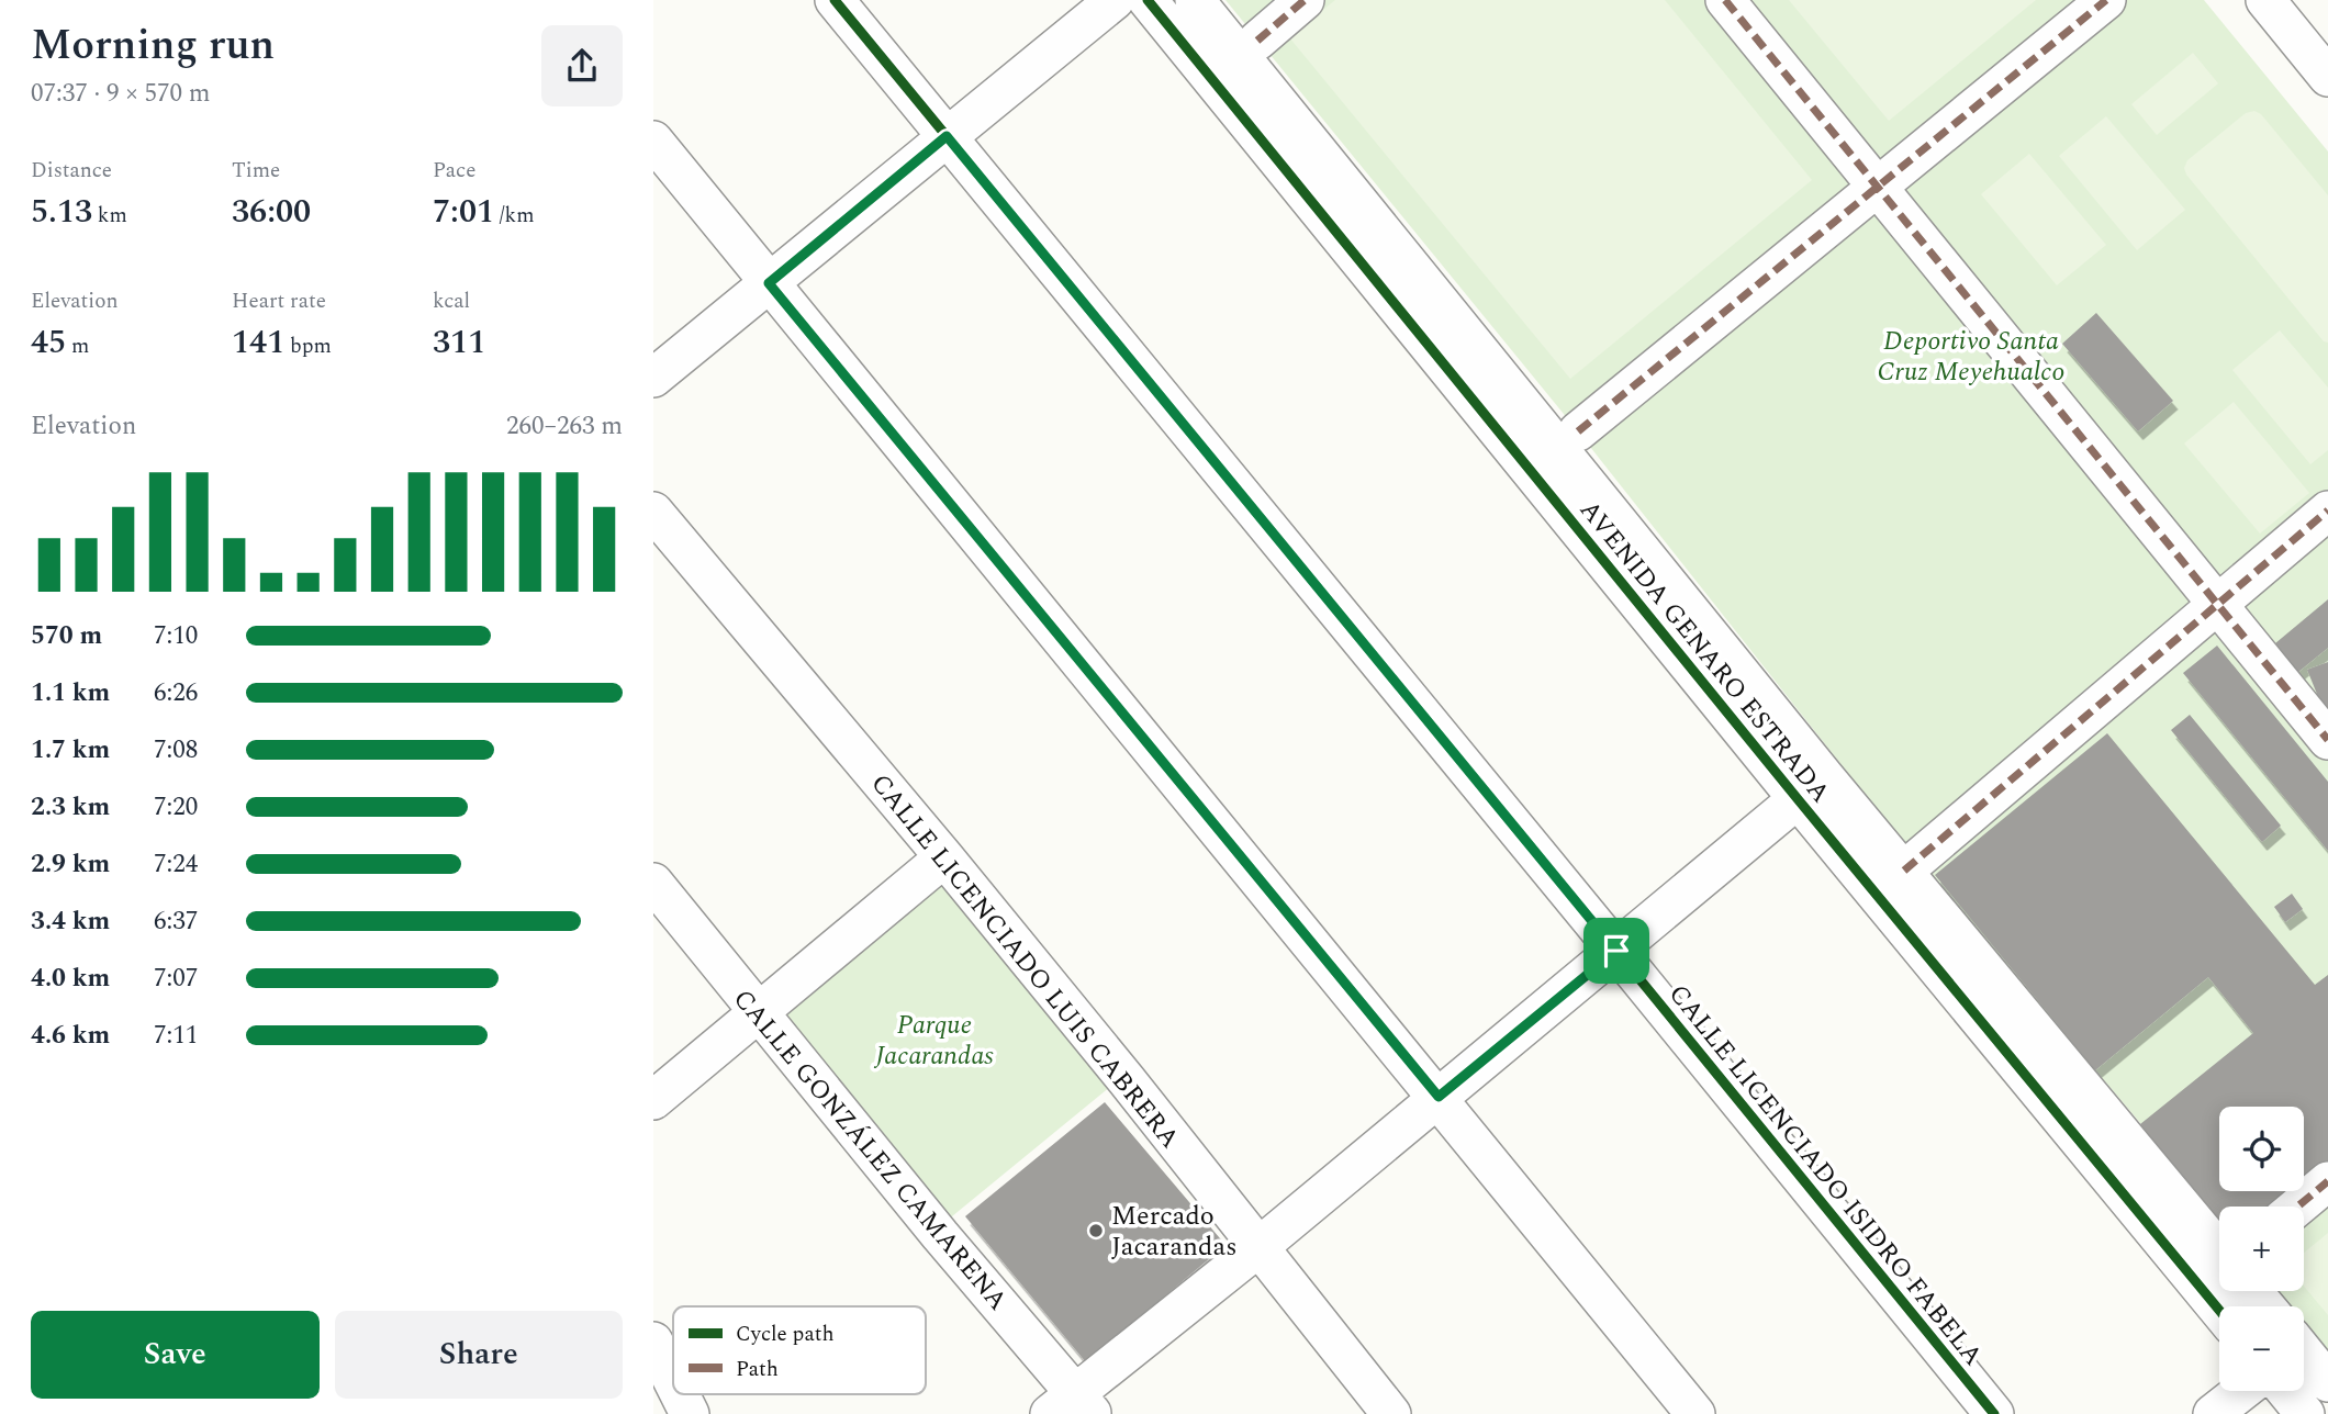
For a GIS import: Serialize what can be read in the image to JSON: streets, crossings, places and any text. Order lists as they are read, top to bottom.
{
  "streets": {
    "street": [
      "AVENIDA GENARO ESTRADA",
      "CALLE LICENCIADO LUIS CABRERA",
      "CALLE GONZÁLEZ CAMARENA",
      "CALLE LICENCIADO ISIDRO FABELA"
    ]
  },
  "parks": ["Deportivo Santa Cruz Meyehualco", "Parque Jacarandas"],
  "places": ["Mercado Jacarandas"],
  "legend": ["Cycle path", "Path"],
  "page": {
    "heading": ["Morning run", "07:37 · 9 × 570 m"],
    "stats": [
      ["Distance", "5.13 km"],
      ["Time", "36:00"],
      ["Pace", "7:01 /km"],
      ["Elevation", "45 m"],
      ["Heart rate", "141 bpm"],
      ["kcal", "311"]
    ],
    "chart": ["Elevation", "260–263 m"],
    "list": [
      {
        "name": "570 m",
        "note": "7:10"
      },
      {
        "name": "1.1 km",
        "note": "6:26"
      },
      {
        "name": "1.7 km",
        "note": "7:08"
      },
      {
        "name": "2.3 km",
        "note": "7:20"
      },
      {
        "name": "2.9 km",
        "note": "7:24"
      },
      {
        "name": "3.4 km",
        "note": "6:37"
      },
      {
        "name": "4.0 km",
        "note": "7:07"
      },
      {
        "name": "4.6 km",
        "note": "7:11"
      }
    ],
    "map_buttons": ["+", "−"],
    "buttons": ["Save", "Share"]
  }
}
